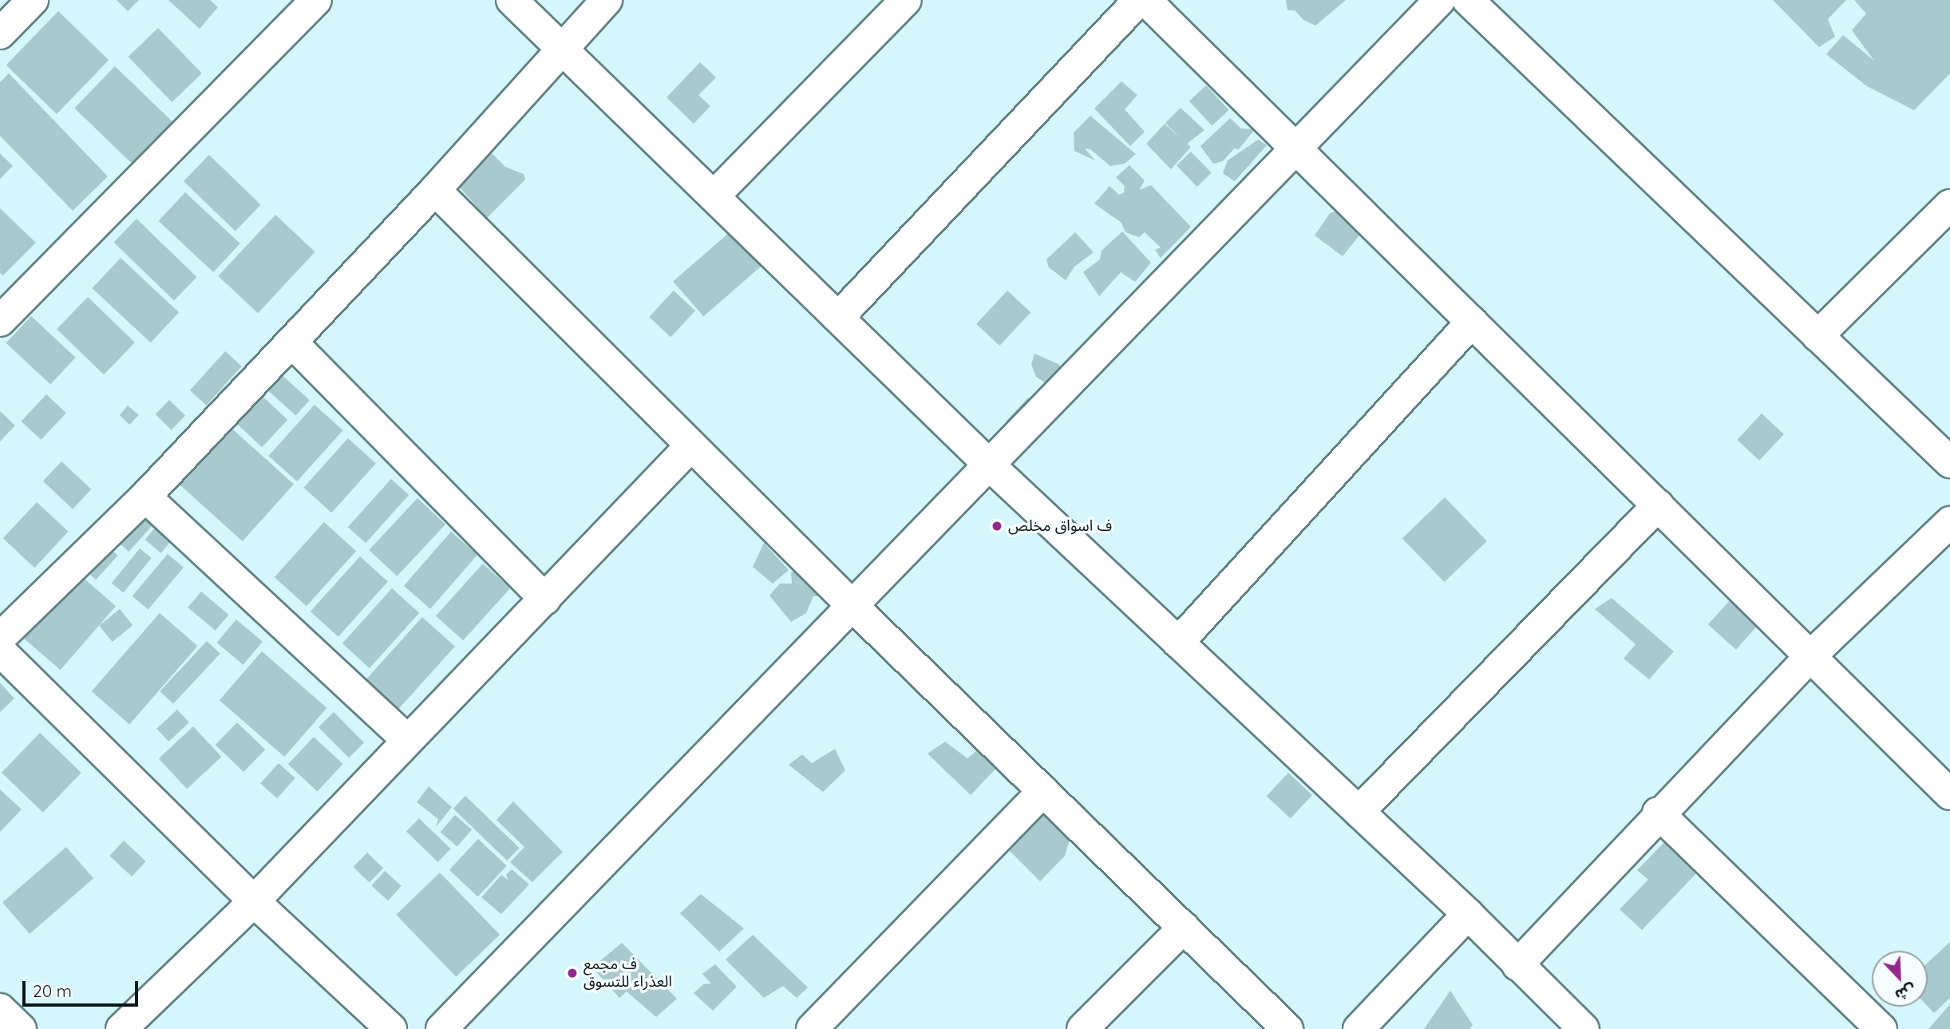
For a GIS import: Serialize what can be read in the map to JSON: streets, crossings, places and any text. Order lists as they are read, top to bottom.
{
  "places": ["ف اسواق مخلص", "ف مجمع العذراء للتسوق"],
  "scale_bar": "20 m",
  "north": "bottom right"
}
